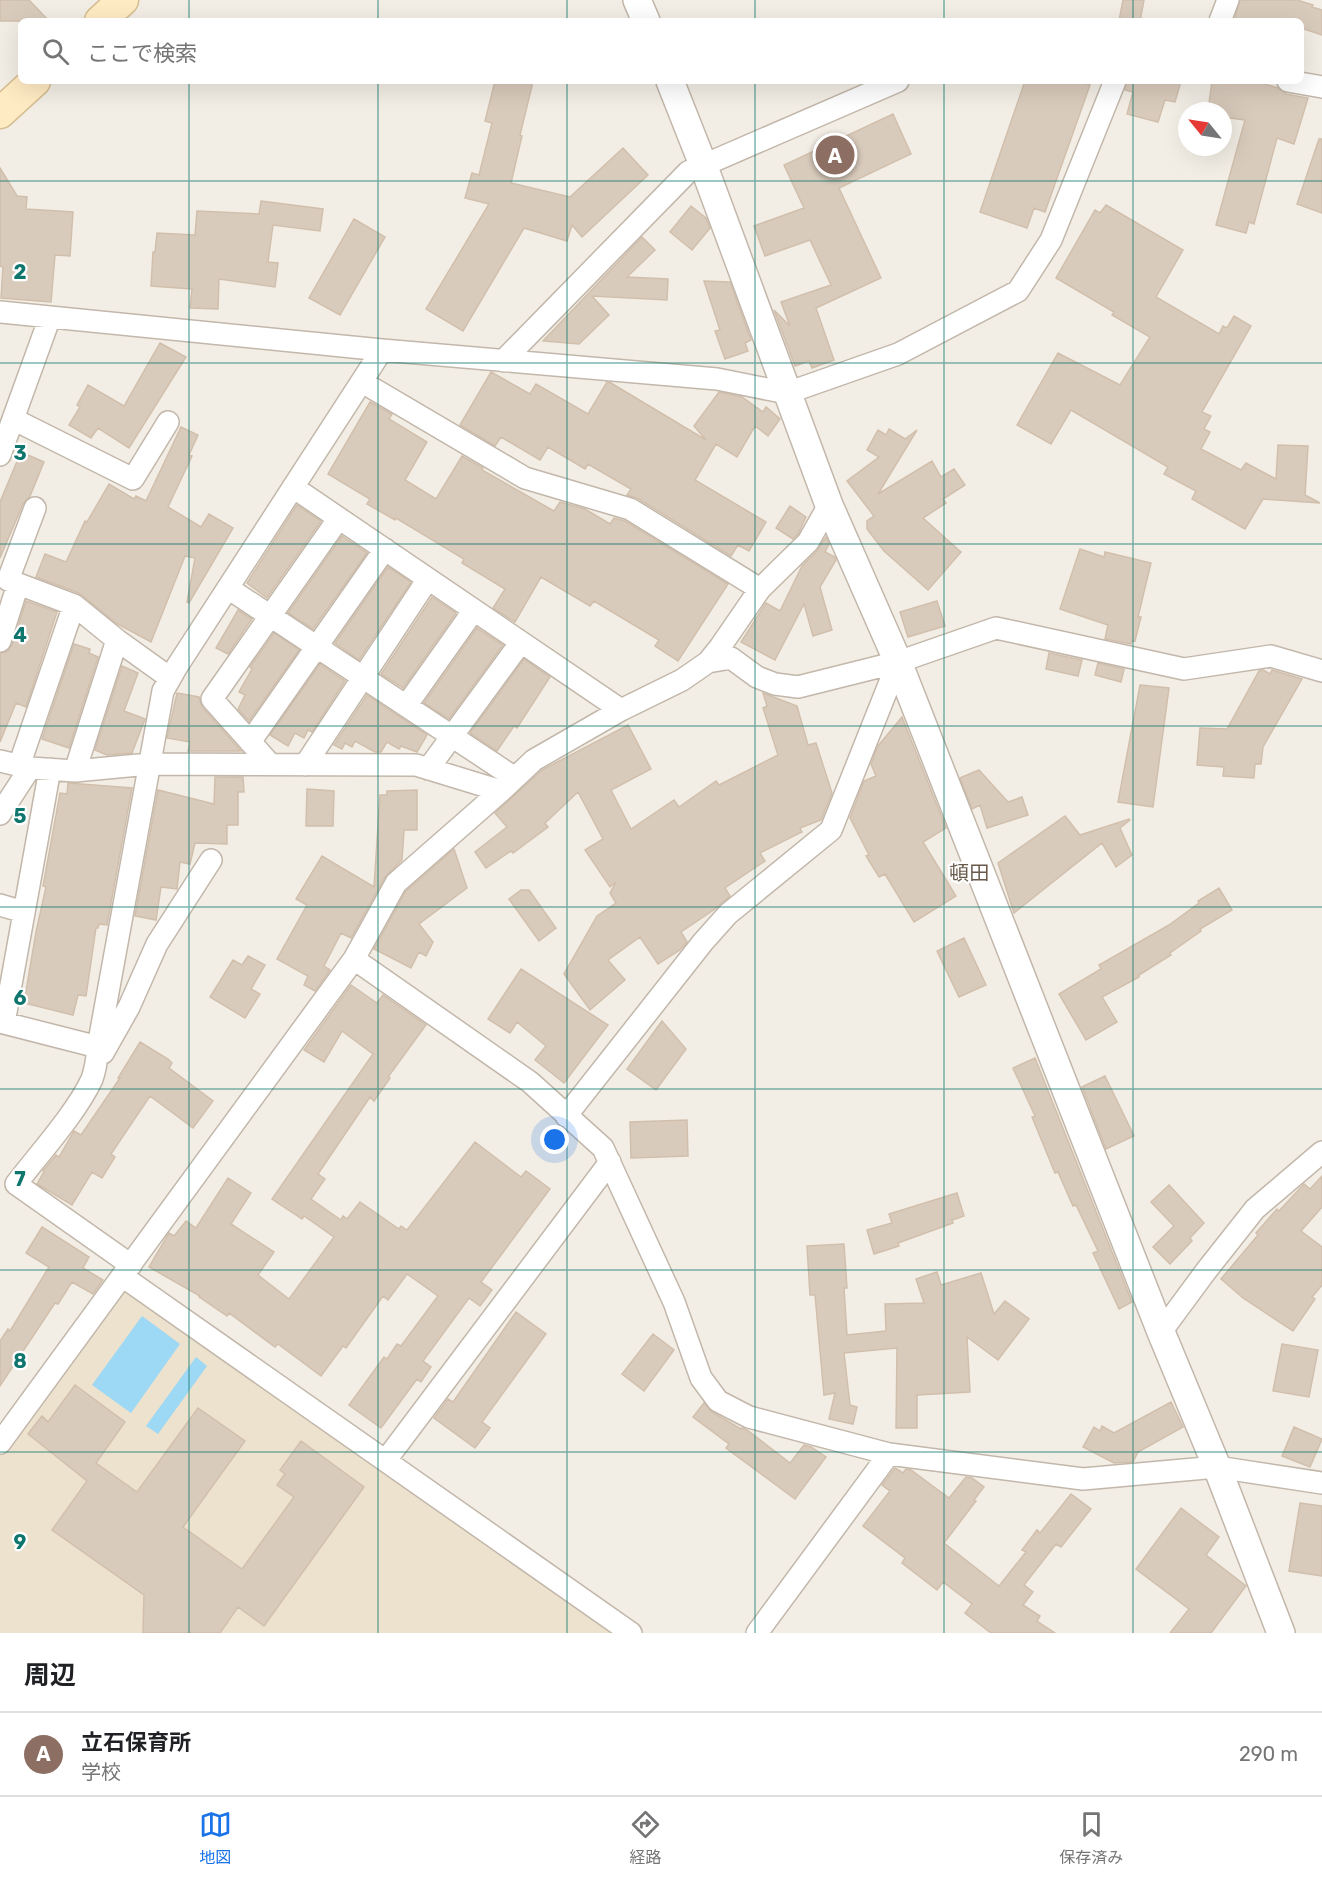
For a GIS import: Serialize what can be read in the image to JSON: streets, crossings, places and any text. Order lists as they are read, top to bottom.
{
  "districts": ["頓田"],
  "north": "top left",
  "page": {
    "search": "ここで検索",
    "pins": "A",
    "heading": "周辺",
    "list": [
      {
        "mark": "A",
        "name": "立石保育所",
        "note": "学校",
        "value": "290 m"
      }
    ],
    "nav": ["地図", "経路", "保存済み"]
  },
  "grid": {
    "rows": [
      "2",
      "3",
      "4",
      "5",
      "6",
      "7",
      "8",
      "9"
    ]
  }
}
